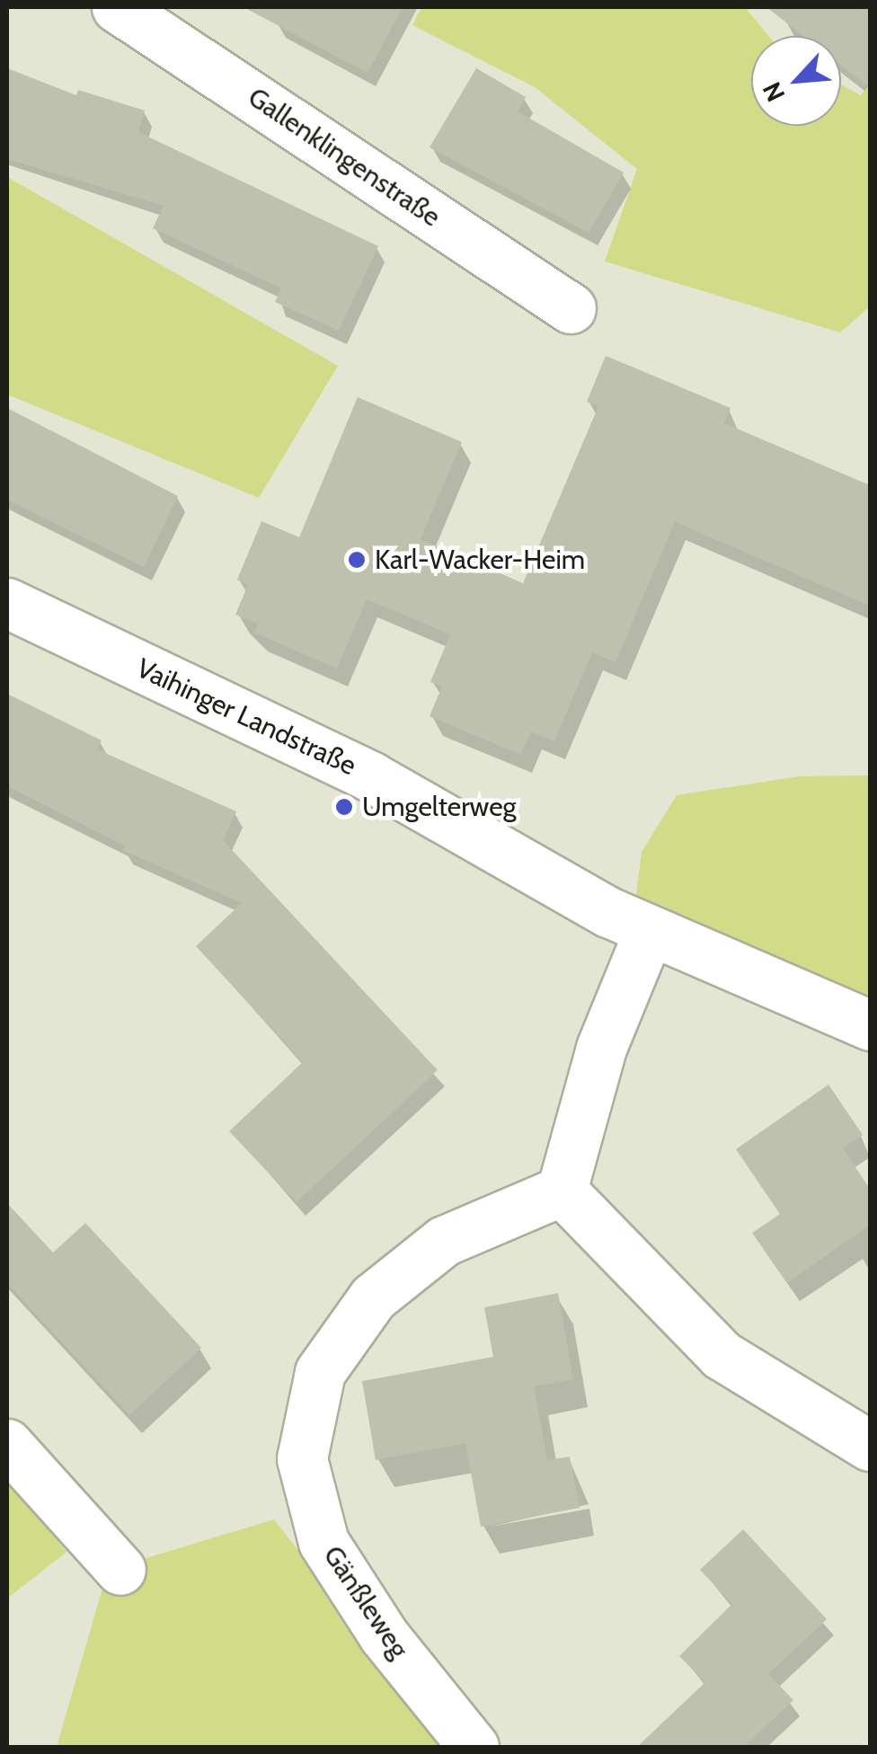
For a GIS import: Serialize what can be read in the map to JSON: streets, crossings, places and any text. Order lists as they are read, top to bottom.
{
  "streets": {
    "street": ["Gallenklingenstraße", "Vaihinger Landstraße", "Gänßleweg"]
  },
  "places": ["Karl-Wacker-Heim", "Umgelterweg"],
  "north": "bottom left"
}
